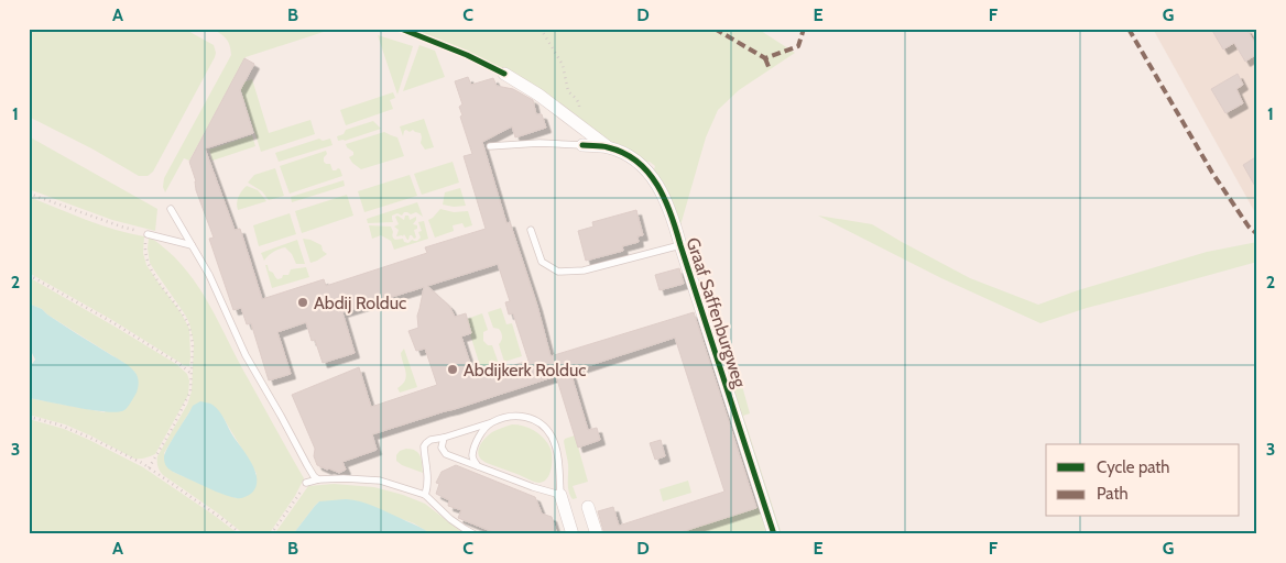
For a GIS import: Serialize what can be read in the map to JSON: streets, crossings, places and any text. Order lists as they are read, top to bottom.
{
  "streets": {
    "street": ["Graaf Saffenburgweg"]
  },
  "places": ["Abdij Rolduc", "Abdijkerk Rolduc"],
  "legend": ["Cycle path", "Path"],
  "grid": {
    "columns": [
      "A",
      "B",
      "C",
      "D",
      "E",
      "F",
      "G"
    ],
    "rows": ["1", "2", "3"]
  }
}
